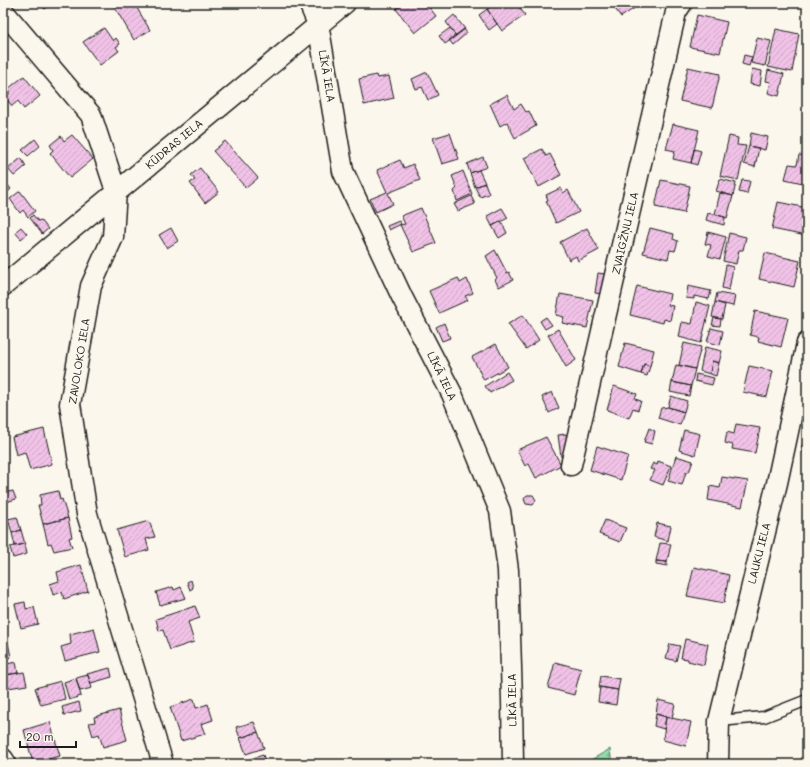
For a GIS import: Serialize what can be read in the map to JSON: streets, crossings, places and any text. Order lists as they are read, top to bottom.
{
  "streets": {
    "street": [
      "LĪKĀ IELA",
      "KŪDRAS IELA",
      "ZVAIGŽŅU IELA",
      "ZAVOLOKO IELA",
      "LAUKU IELA"
    ]
  },
  "crossings": [
    ["LĪKĀ IELA", "KŪDRAS IELA"],
    ["KŪDRAS IELA", "ZAVOLOKO IELA"]
  ],
  "scale_bar": "20 m"
}
